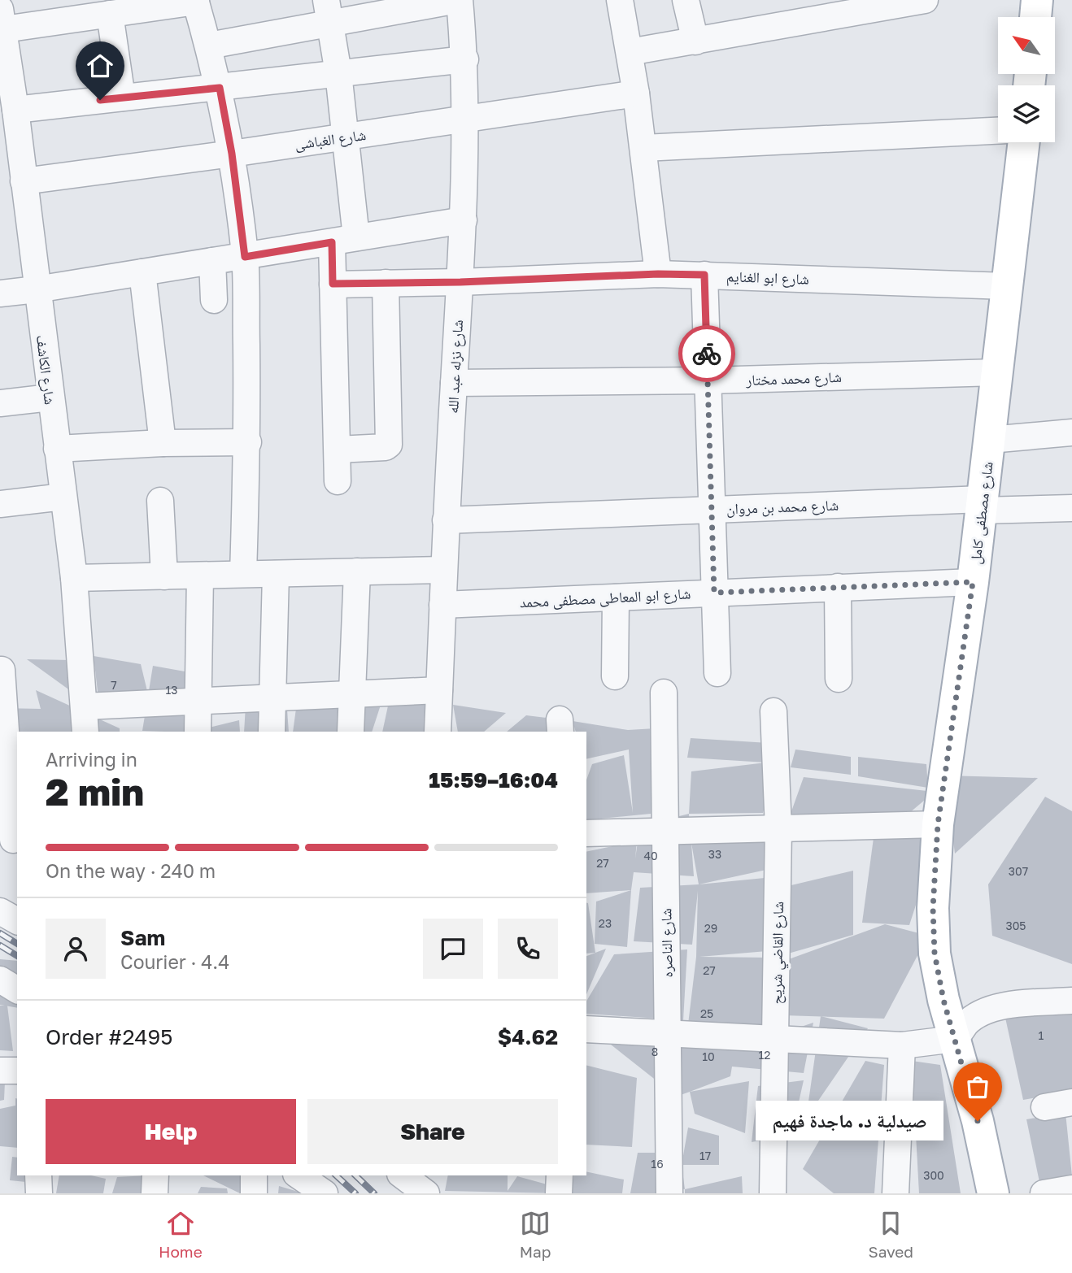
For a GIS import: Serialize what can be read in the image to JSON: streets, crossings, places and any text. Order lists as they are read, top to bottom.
{
  "streets": {
    "main road": ["شارع مصطفى كامل"],
    "street": [
      "شارع الغباشى",
      "شارع ابو الغنايم",
      "شارع نزله عبد الله",
      "شارع الكاشف",
      "شارع محمد مختار",
      "شارع محمد بن مروان",
      "شارع ابو المعاطى مصطفى محمد",
      "شارع الناصره",
      "شارع القاضي شريح"
    ]
  },
  "crossings": [
    ["شارع الغباشى", "شارع نزله عبد الله"],
    ["شارع الغباشى", "شارع الكاشف"],
    ["شارع ابو الغنايم", "شارع نزله عبد الله"],
    ["شارع ابو الغنايم", "شارع مصطفى كامل"],
    ["شارع نزله عبد الله", "شارع محمد مختار"],
    ["شارع نزله عبد الله", "شارع محمد بن مروان"],
    ["شارع نزله عبد الله", "شارع ابو المعاطى مصطفى محمد"],
    ["شارع محمد مختار", "شارع مصطفى كامل"],
    ["شارع محمد بن مروان", "شارع مصطفى كامل"],
    ["شارع مصطفى كامل", "شارع ابو المعاطى مصطفى محمد"]
  ],
  "places": ["صيدلية د. ماجدة فهيم"],
  "house_numbers": [
    "7",
    "13",
    "33",
    "40",
    "27",
    "307",
    "23",
    "305",
    "29",
    "27",
    "25",
    "1",
    "8",
    "12",
    "10",
    "17",
    "16",
    "300"
  ],
  "north": "top left",
  "page": {
    "heading": ["2 min", "Arriving in", "15:59–16:04"],
    "panel": [
      "Sam",
      "Courier · 4.4",
      "Order #2495",
      "$4.62"
    ],
    "bar": "On the way · 240 m",
    "buttons": ["Help", "Share"],
    "bubble": "صيدلية د. ماجدة فهيم",
    "tabs": ["Home", "Map", "Saved"]
  }
}
